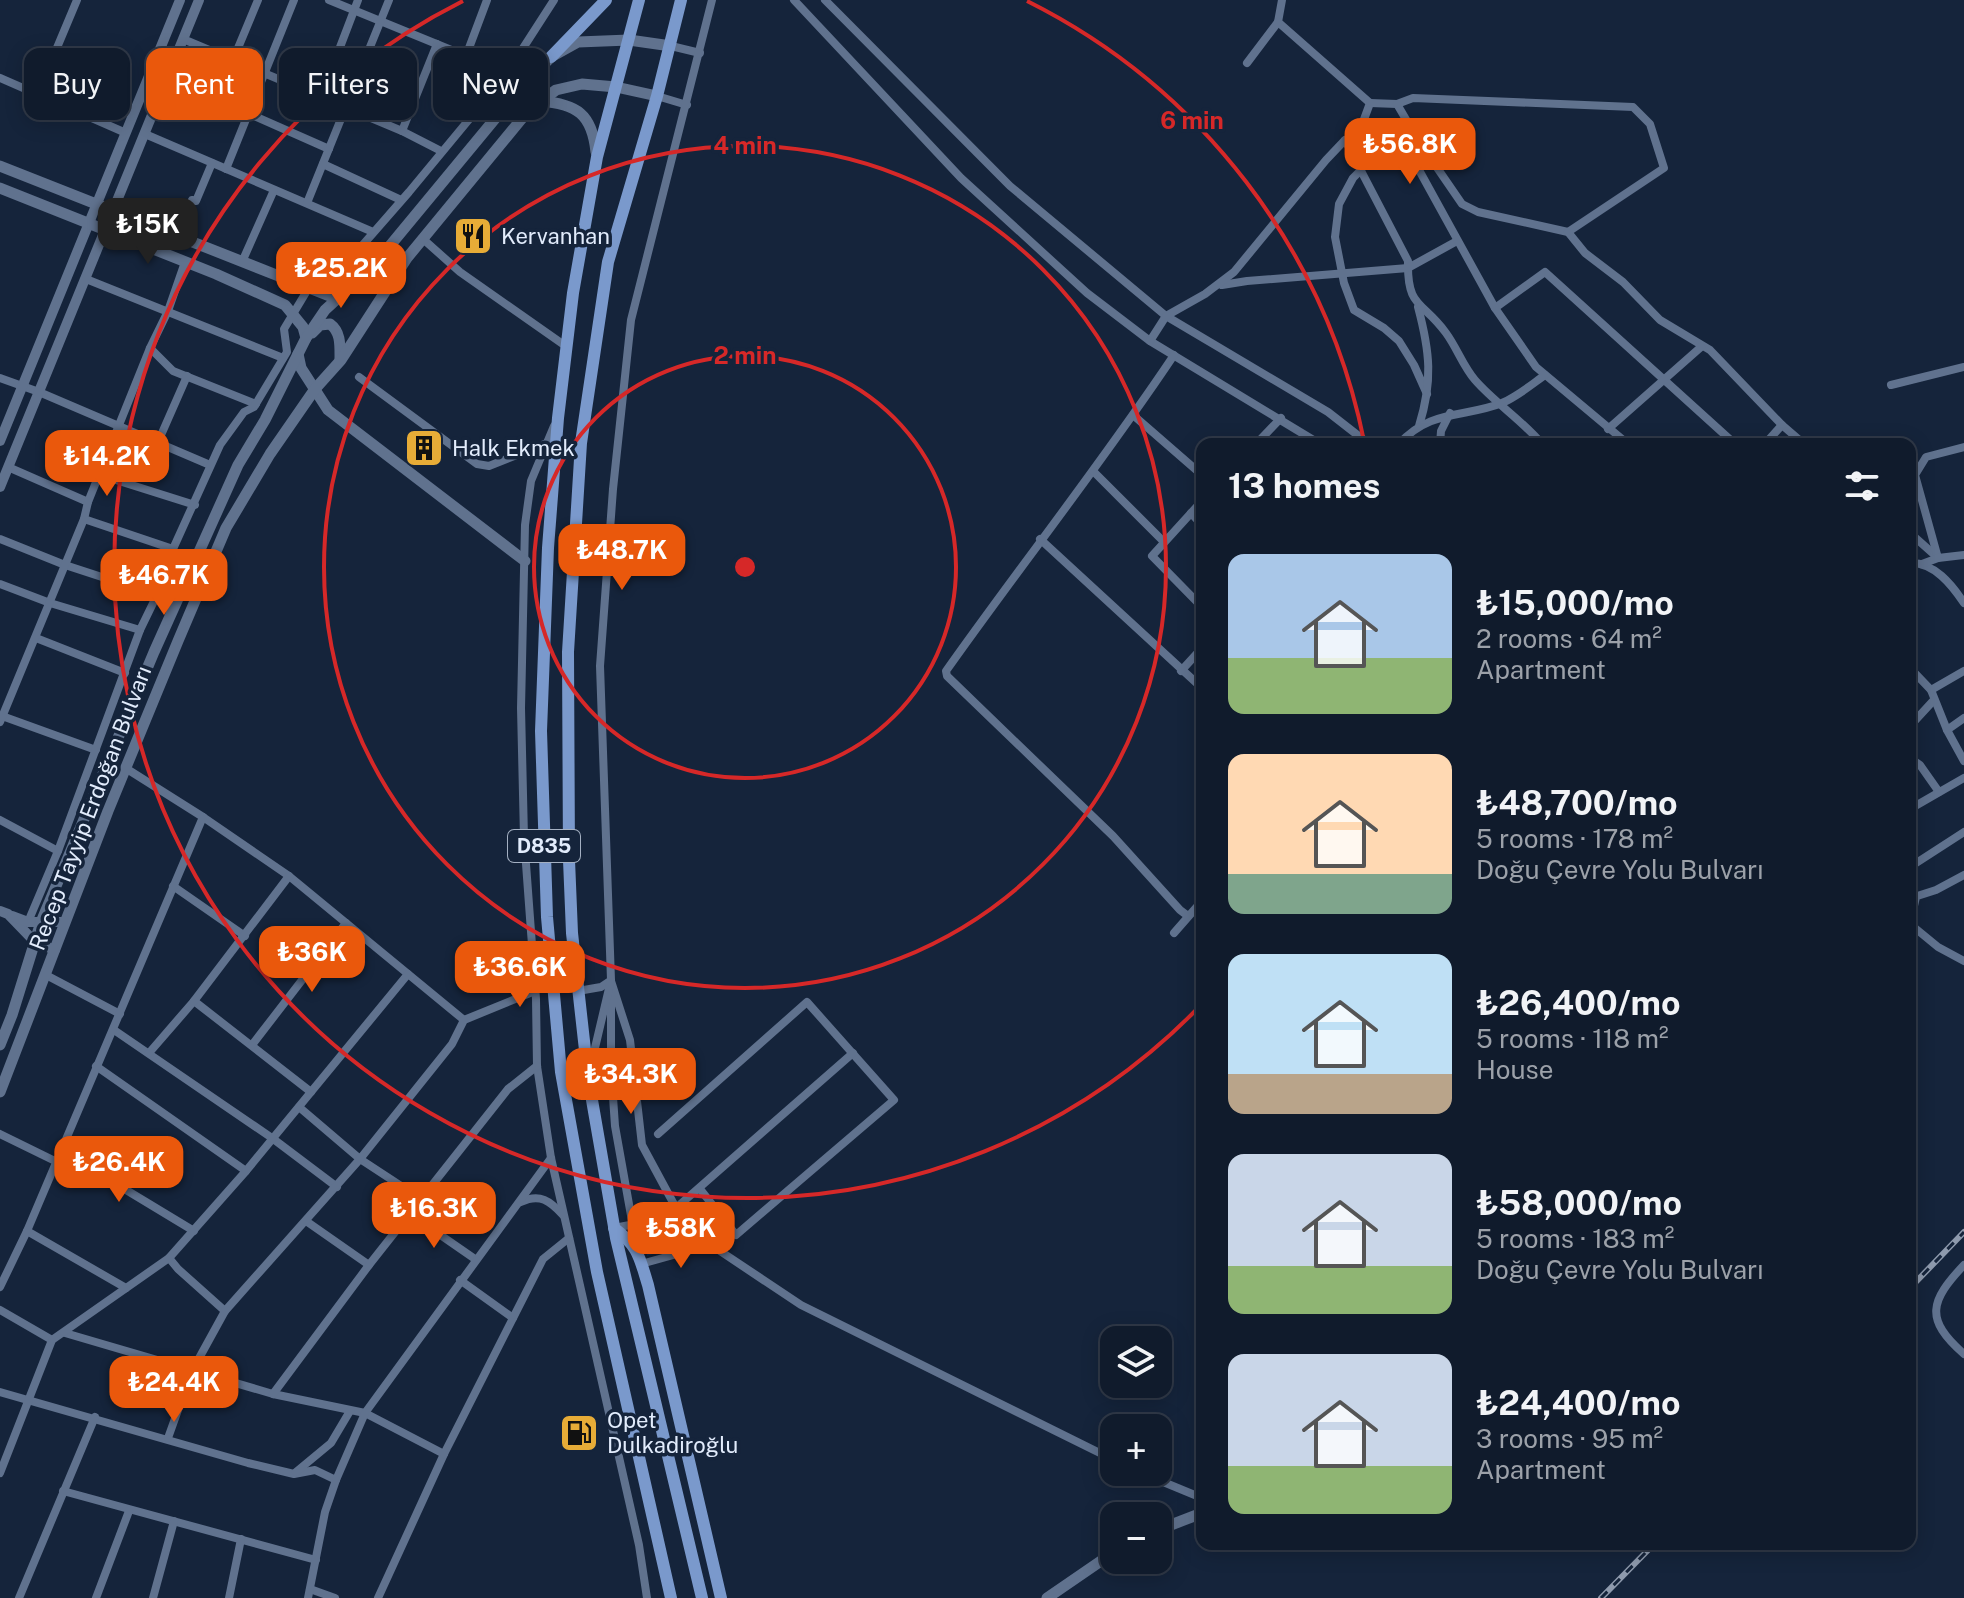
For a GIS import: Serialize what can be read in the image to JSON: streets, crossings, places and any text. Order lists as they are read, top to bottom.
{
  "streets": {
    "highway": ["D835"],
    "main road": ["Recep Tayyip Erdoğan Bulvarı"]
  },
  "crossings": [
    ["Recep Tayyip Erdoğan Bulvarı", "D835"]
  ],
  "places": {
    "restaurant": ["Kervanhan"],
    "building": ["Halk Ekmek"],
    "fuel station": ["Opet Dulkadiroğlu"]
  },
  "page": {
    "chip": [
      "Buy",
      "Rent",
      "Filters",
      "New"
    ],
    "price": [
      "₺56.8K",
      "₺15K",
      "₺25.2K",
      "₺14.2K",
      "₺48.7K",
      "₺46.7K",
      "₺36K",
      "₺36.6K",
      "₺34.3K",
      "₺26.4K",
      "₺16.3K",
      "₺58K",
      "₺24.4K"
    ],
    "heading": "13 homes",
    "list": [
      {
        "name": "₺15,000/mo",
        "note": "2 rooms · 64 m² · Apartment"
      },
      {
        "name": "₺48,700/mo",
        "note": "5 rooms · 178 m² · Doğu Çevre Yolu Bulvarı"
      },
      {
        "name": "₺26,400/mo",
        "note": "5 rooms · 118 m² · House"
      },
      {
        "name": "₺58,000/mo",
        "note": "5 rooms · 183 m² · Doğu Çevre Yolu Bulvarı"
      },
      {
        "name": "₺24,400/mo",
        "note": "3 rooms · 95 m² · Apartment"
      }
    ],
    "map_buttons": ["+", "−"]
  },
  "rings": ["6 min", "4 min", "2 min"]
}
